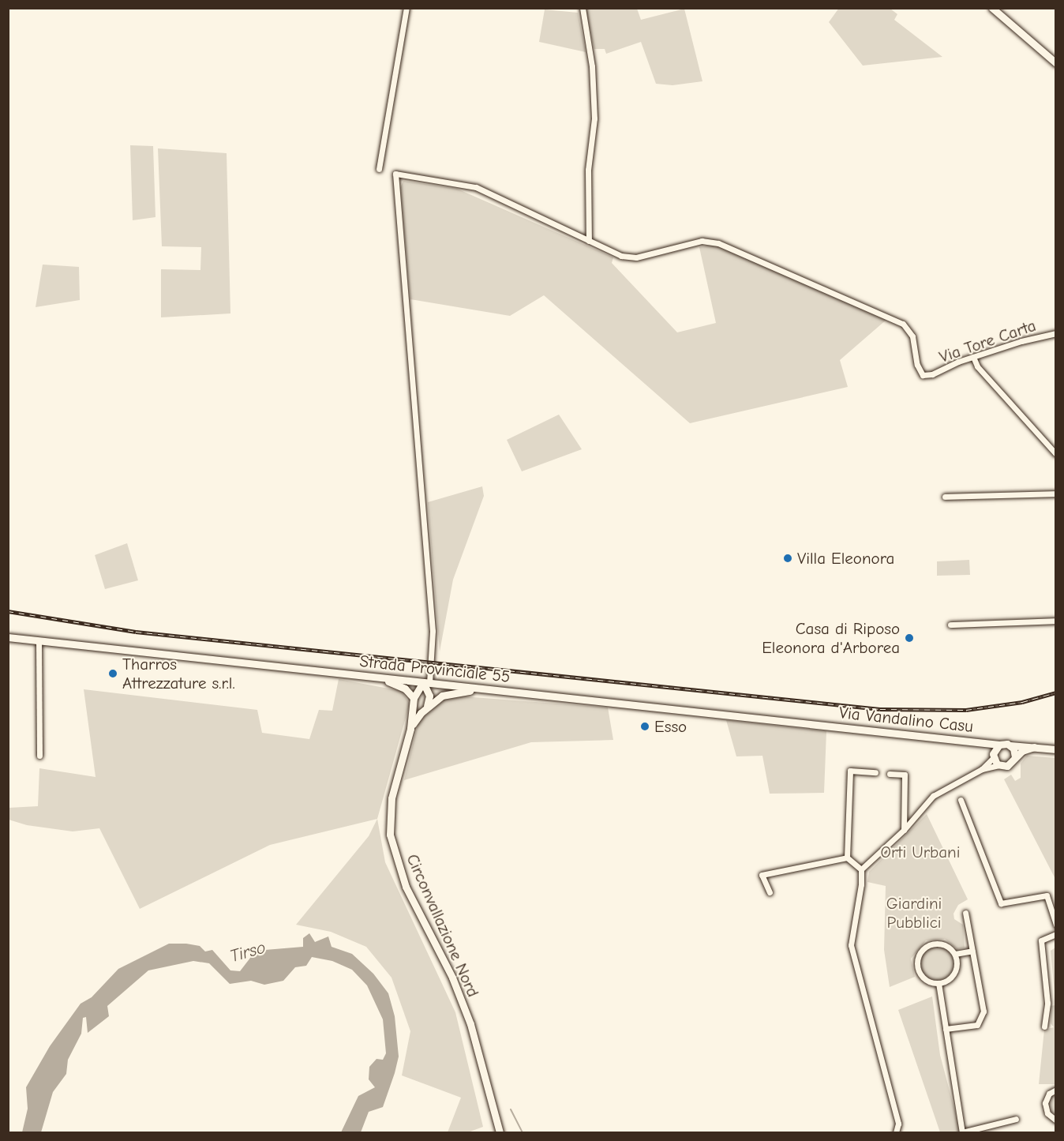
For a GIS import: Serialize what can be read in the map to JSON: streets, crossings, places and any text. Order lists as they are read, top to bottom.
{
  "streets": {
    "main road": ["Strada Provinciale 55", "Via Vandalino Casu", "Circonvallazione Nord"],
    "street": ["Via Tore Carta"]
  },
  "crossings": [
    ["Strada Provinciale 55", "Via Vandalino Casu"],
    ["Strada Provinciale 55", "Circonvallazione Nord"]
  ],
  "water": ["Tirso"],
  "parks": ["Orti Urbani", "Giardini Pubblici"],
  "places": [
    "Villa Eleonora",
    "Casa di Riposo Eleonora d'Arborea",
    "Tharros Attrezzature s.r.l.",
    "Esso"
  ]
}
